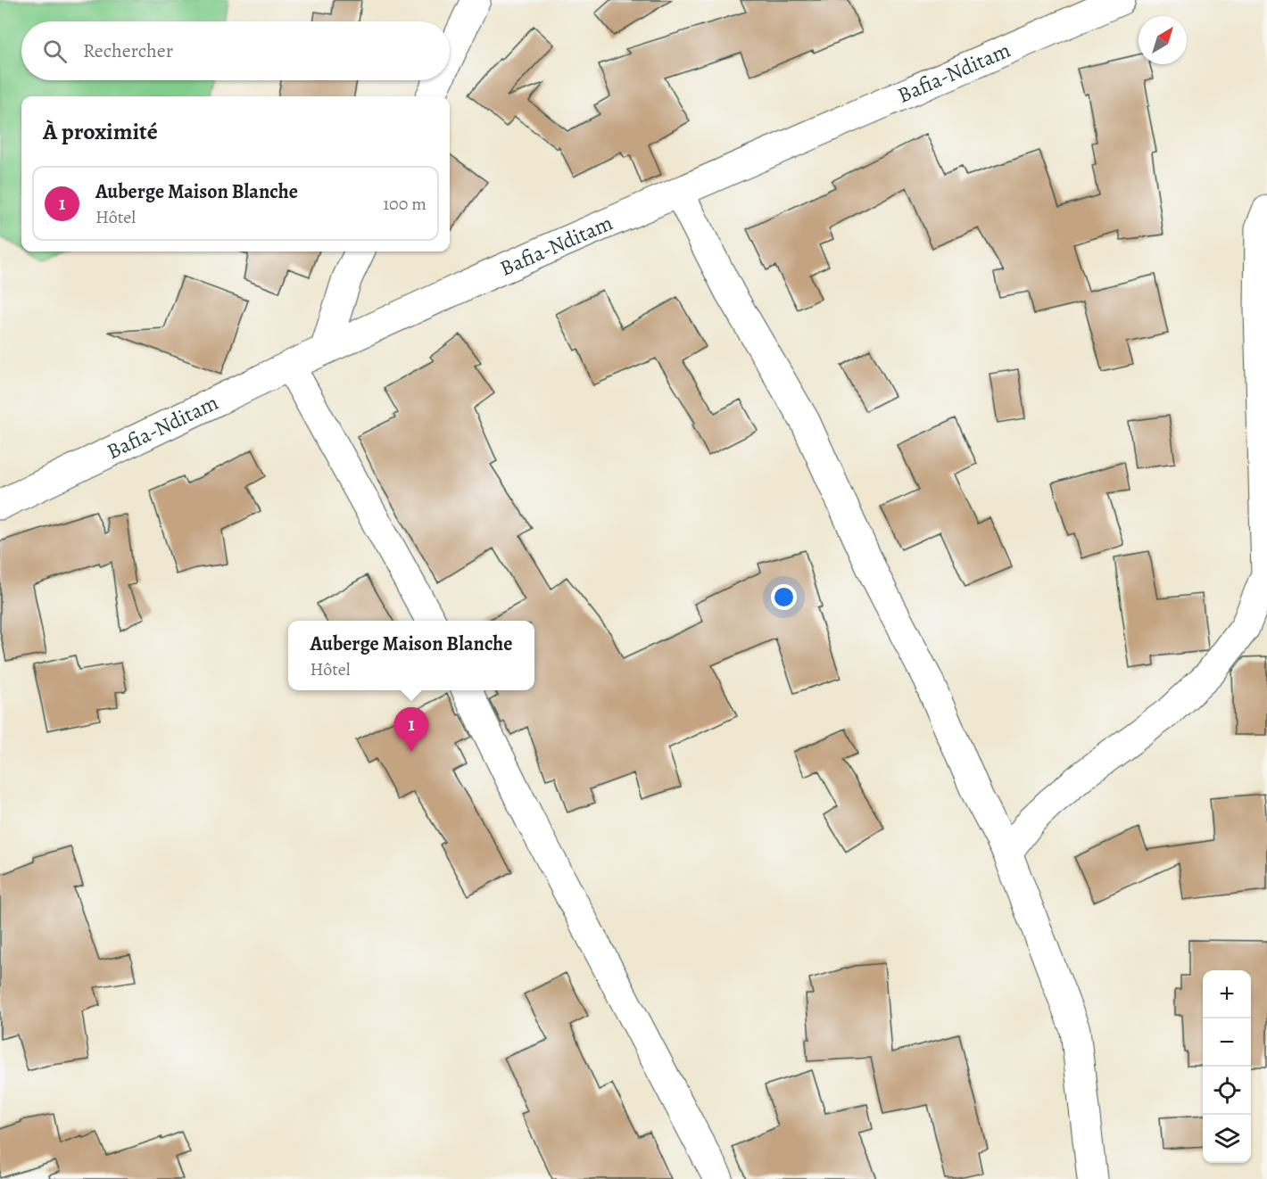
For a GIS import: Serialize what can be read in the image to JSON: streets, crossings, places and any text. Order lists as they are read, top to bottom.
{
  "streets": {
    "street": ["Bafia-Nditam"]
  },
  "north": "top right",
  "page": {
    "search": "Rechercher",
    "heading": "À proximité",
    "list": [
      {
        "mark": "1",
        "name": "Auberge Maison Blanche",
        "note": "Hôtel",
        "value": "100 m"
      }
    ],
    "popup": ["Auberge Maison Blanche", "Hôtel"],
    "pins": "1",
    "map_buttons": ["+", "−"]
  }
}
